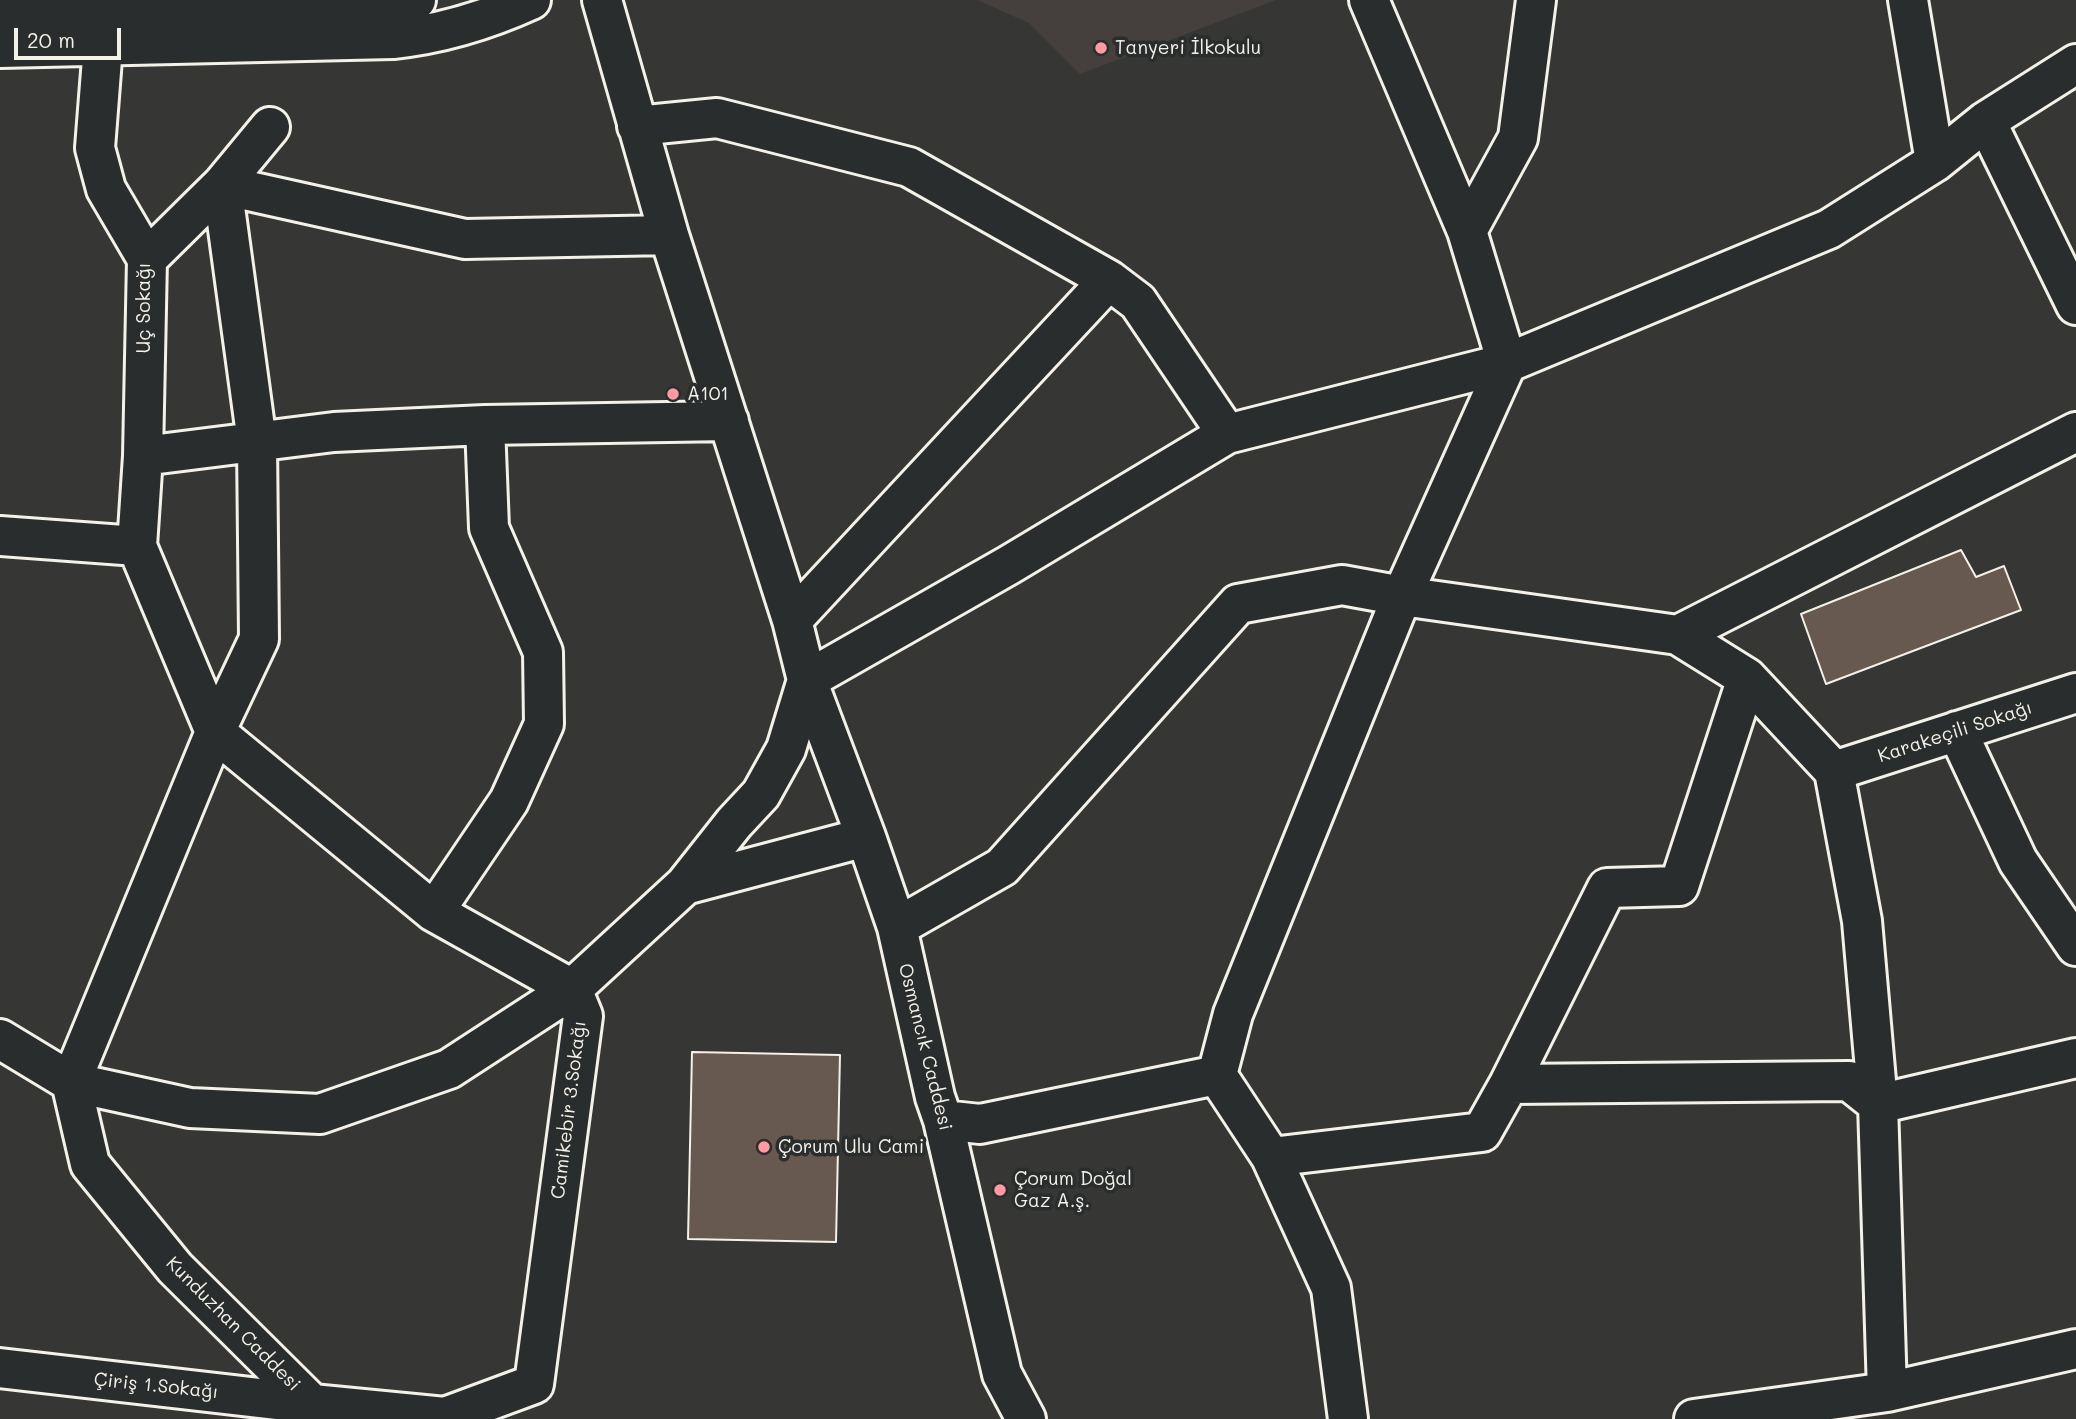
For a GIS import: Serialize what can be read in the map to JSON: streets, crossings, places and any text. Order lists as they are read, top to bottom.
{
  "streets": {
    "street": [
      "Uç Sokağı",
      "Karakeçili Sokağı",
      "Osmancık Caddesi",
      "Camikebir 3.Sokağı",
      "Kunduzhan Caddesi",
      "Çiriş 1.Sokağı"
    ]
  },
  "crossings": [
    ["Camikebir 3.Sokağı", "Kunduzhan Caddesi"],
    ["Kunduzhan Caddesi", "Çiriş 1.Sokağı"]
  ],
  "places": [
    "Tanyeri İlkokulu",
    "A101",
    "Çorum Ulu Cami",
    "Çorum Doğal Gaz A.ş."
  ],
  "scale_bar": "20 m"
}
